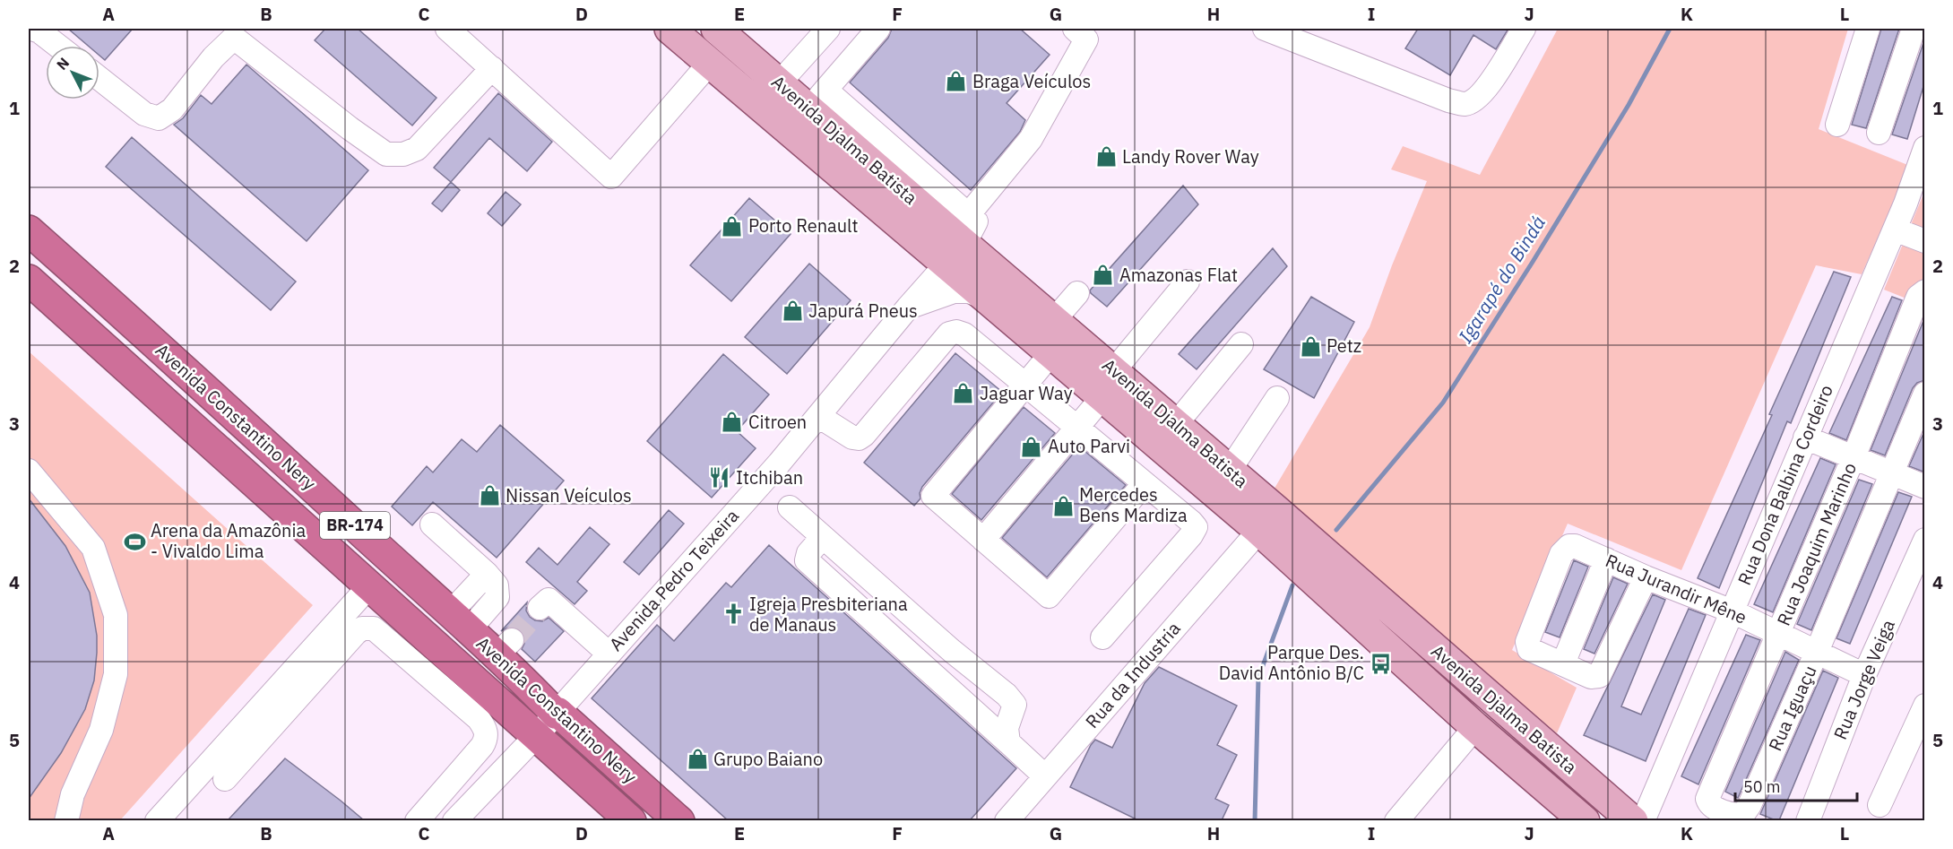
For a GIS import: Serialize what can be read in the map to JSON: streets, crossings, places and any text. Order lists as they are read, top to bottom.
{
  "streets": {
    "highway": ["Avenida Constantino Nery", "BR-174"],
    "main road": ["Avenida Djalma Batista"],
    "street": [
      "Rua Dona Balbina Cordeiro",
      "Rua Joaquim Marinho",
      "Avenida Pedro Teixeira",
      "Rua Jurandir Mêne",
      "Rua da Industria",
      "Rua Jorge Veiga",
      "Rua Iguaçu"
    ]
  },
  "crossings": [
    ["Avenida Djalma Batista", "Avenida Pedro Teixeira"],
    ["Avenida Djalma Batista", "Rua da Industria"],
    ["Avenida Constantino Nery", "Avenida Pedro Teixeira"],
    ["Rua Dona Balbina Cordeiro", "Rua Jurandir Mêne"],
    ["Rua Joaquim Marinho", "Rua Jurandir Mêne"],
    ["Rua Joaquim Marinho", "Rua Iguaçu"],
    ["Rua Jurandir Mêne", "Rua Jorge Veiga"],
    ["Rua Jurandir Mêne", "Rua Iguaçu"]
  ],
  "water": ["Igarapé do Bindá"],
  "places": {
    "shop": [
      "Braga Veículos",
      "Landy Rover Way",
      "Porto Renault",
      "Amazonas Flat",
      "Japurá Pneus",
      "Petz",
      "Jaguar Way",
      "Citroen",
      "Auto Parvi",
      "Nissan Veículos",
      "Mercedes Bens Mardiza",
      "Grupo Baiano"
    ],
    "restaurant": ["Itchiban"],
    "sports": ["Arena da Amazônia - Vivaldo Lima"],
    "church": ["Igreja Presbiteriana de Manaus"],
    "bus stop": ["Parque Des. David Antônio B/C"]
  },
  "scale_bar": "50 m",
  "north": "top left",
  "grid": {
    "columns": [
      "A",
      "B",
      "C",
      "D",
      "E",
      "F",
      "G",
      "H",
      "I",
      "J",
      "K",
      "L"
    ],
    "rows": [
      "1",
      "2",
      "3",
      "4",
      "5"
    ]
  }
}
